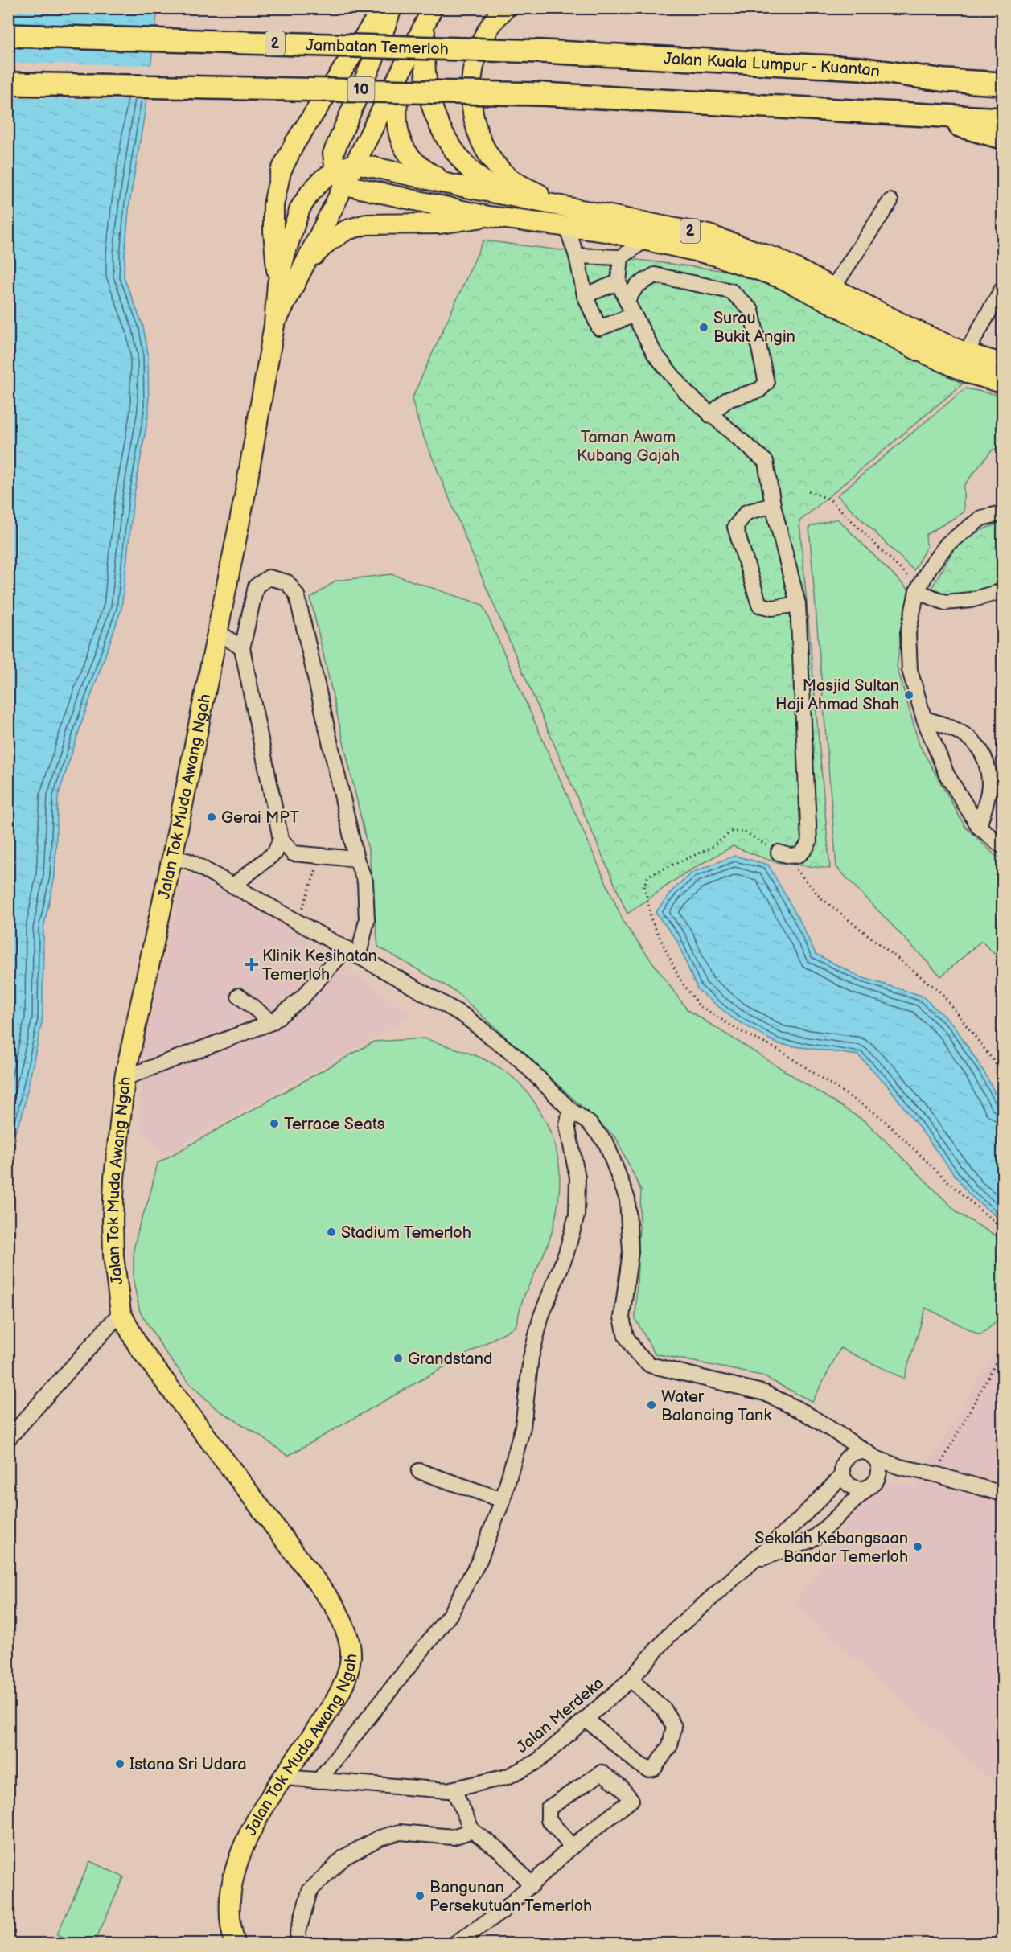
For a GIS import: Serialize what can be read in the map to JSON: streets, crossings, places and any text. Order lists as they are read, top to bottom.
{
  "streets": {
    "highway": ["2", "Jambatan Temerloh", "Jalan Kuala Lumpur - Kuantan"],
    "main road": ["10", "Jalan Tok Muda Awang Ngah"],
    "street": ["Jalan Merdeka"]
  },
  "crossings": [
    ["2", "10"],
    ["Jambatan Temerloh", "Jalan Kuala Lumpur - Kuantan"],
    ["10", "Jalan Tok Muda Awang Ngah"],
    ["Jalan Tok Muda Awang Ngah", "Jalan Merdeka"]
  ],
  "parks": ["Taman Awam Kubang Gajah"],
  "places": {
    "other": [
      "Surau Bukit Angin",
      "Masjid Sultan Haji Ahmad Shah",
      "Gerai MPT",
      "Terrace Seats",
      "Stadium Temerloh",
      "Grandstand",
      "Water Balancing Tank",
      "Sekolah Kebangsaan Bandar Temerloh",
      "Istana Sri Udara",
      "Bangunan Persekutuan Temerloh"
    ],
    "health": ["Klinik Kesihatan Temerloh"]
  }
}
